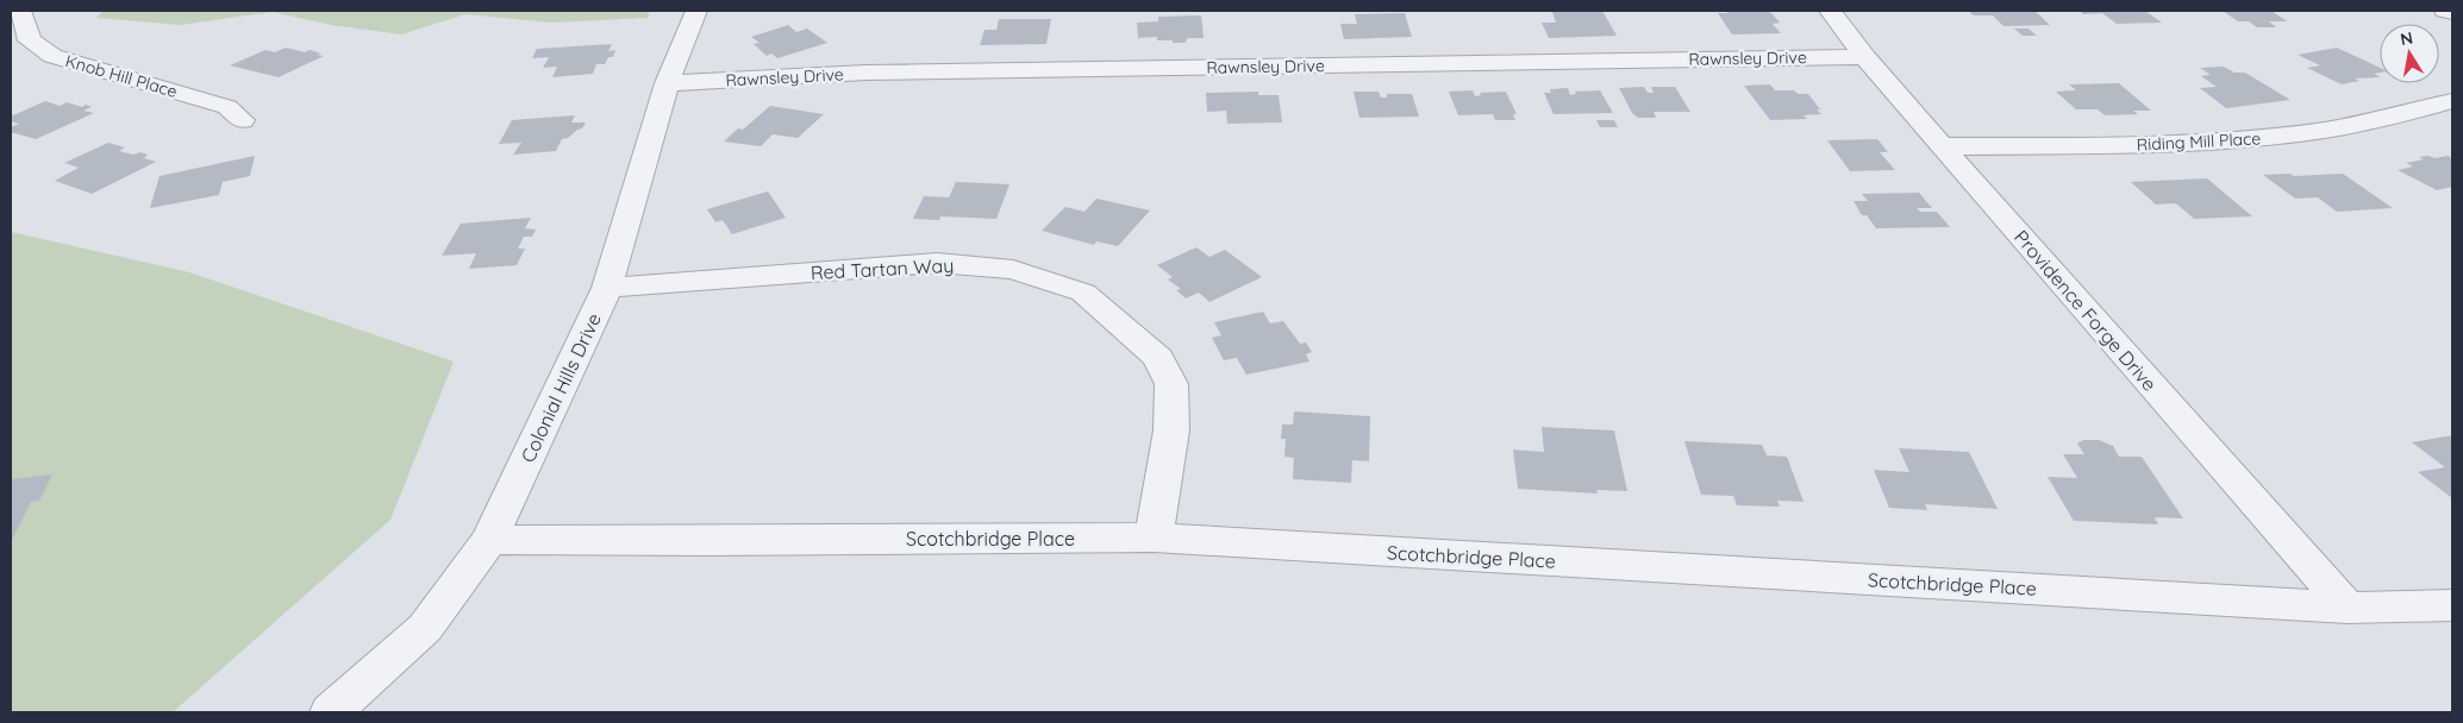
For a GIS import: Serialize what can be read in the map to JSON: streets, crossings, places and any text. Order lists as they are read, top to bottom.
{
  "streets": {
    "street": [
      "Rawnsley Drive",
      "Knob Hill Place",
      "Riding Mill Place",
      "Red Tartan Way",
      "Providence Forge Drive",
      "Colonial Hills Drive",
      "Scotchbridge Place"
    ]
  },
  "crossings": [
    ["Rawnsley Drive", "Providence Forge Drive"],
    ["Rawnsley Drive", "Colonial Hills Drive"],
    ["Riding Mill Place", "Providence Forge Drive"],
    ["Red Tartan Way", "Colonial Hills Drive"],
    ["Red Tartan Way", "Scotchbridge Place"],
    ["Providence Forge Drive", "Scotchbridge Place"],
    ["Colonial Hills Drive", "Scotchbridge Place"]
  ],
  "north": "top"
}
